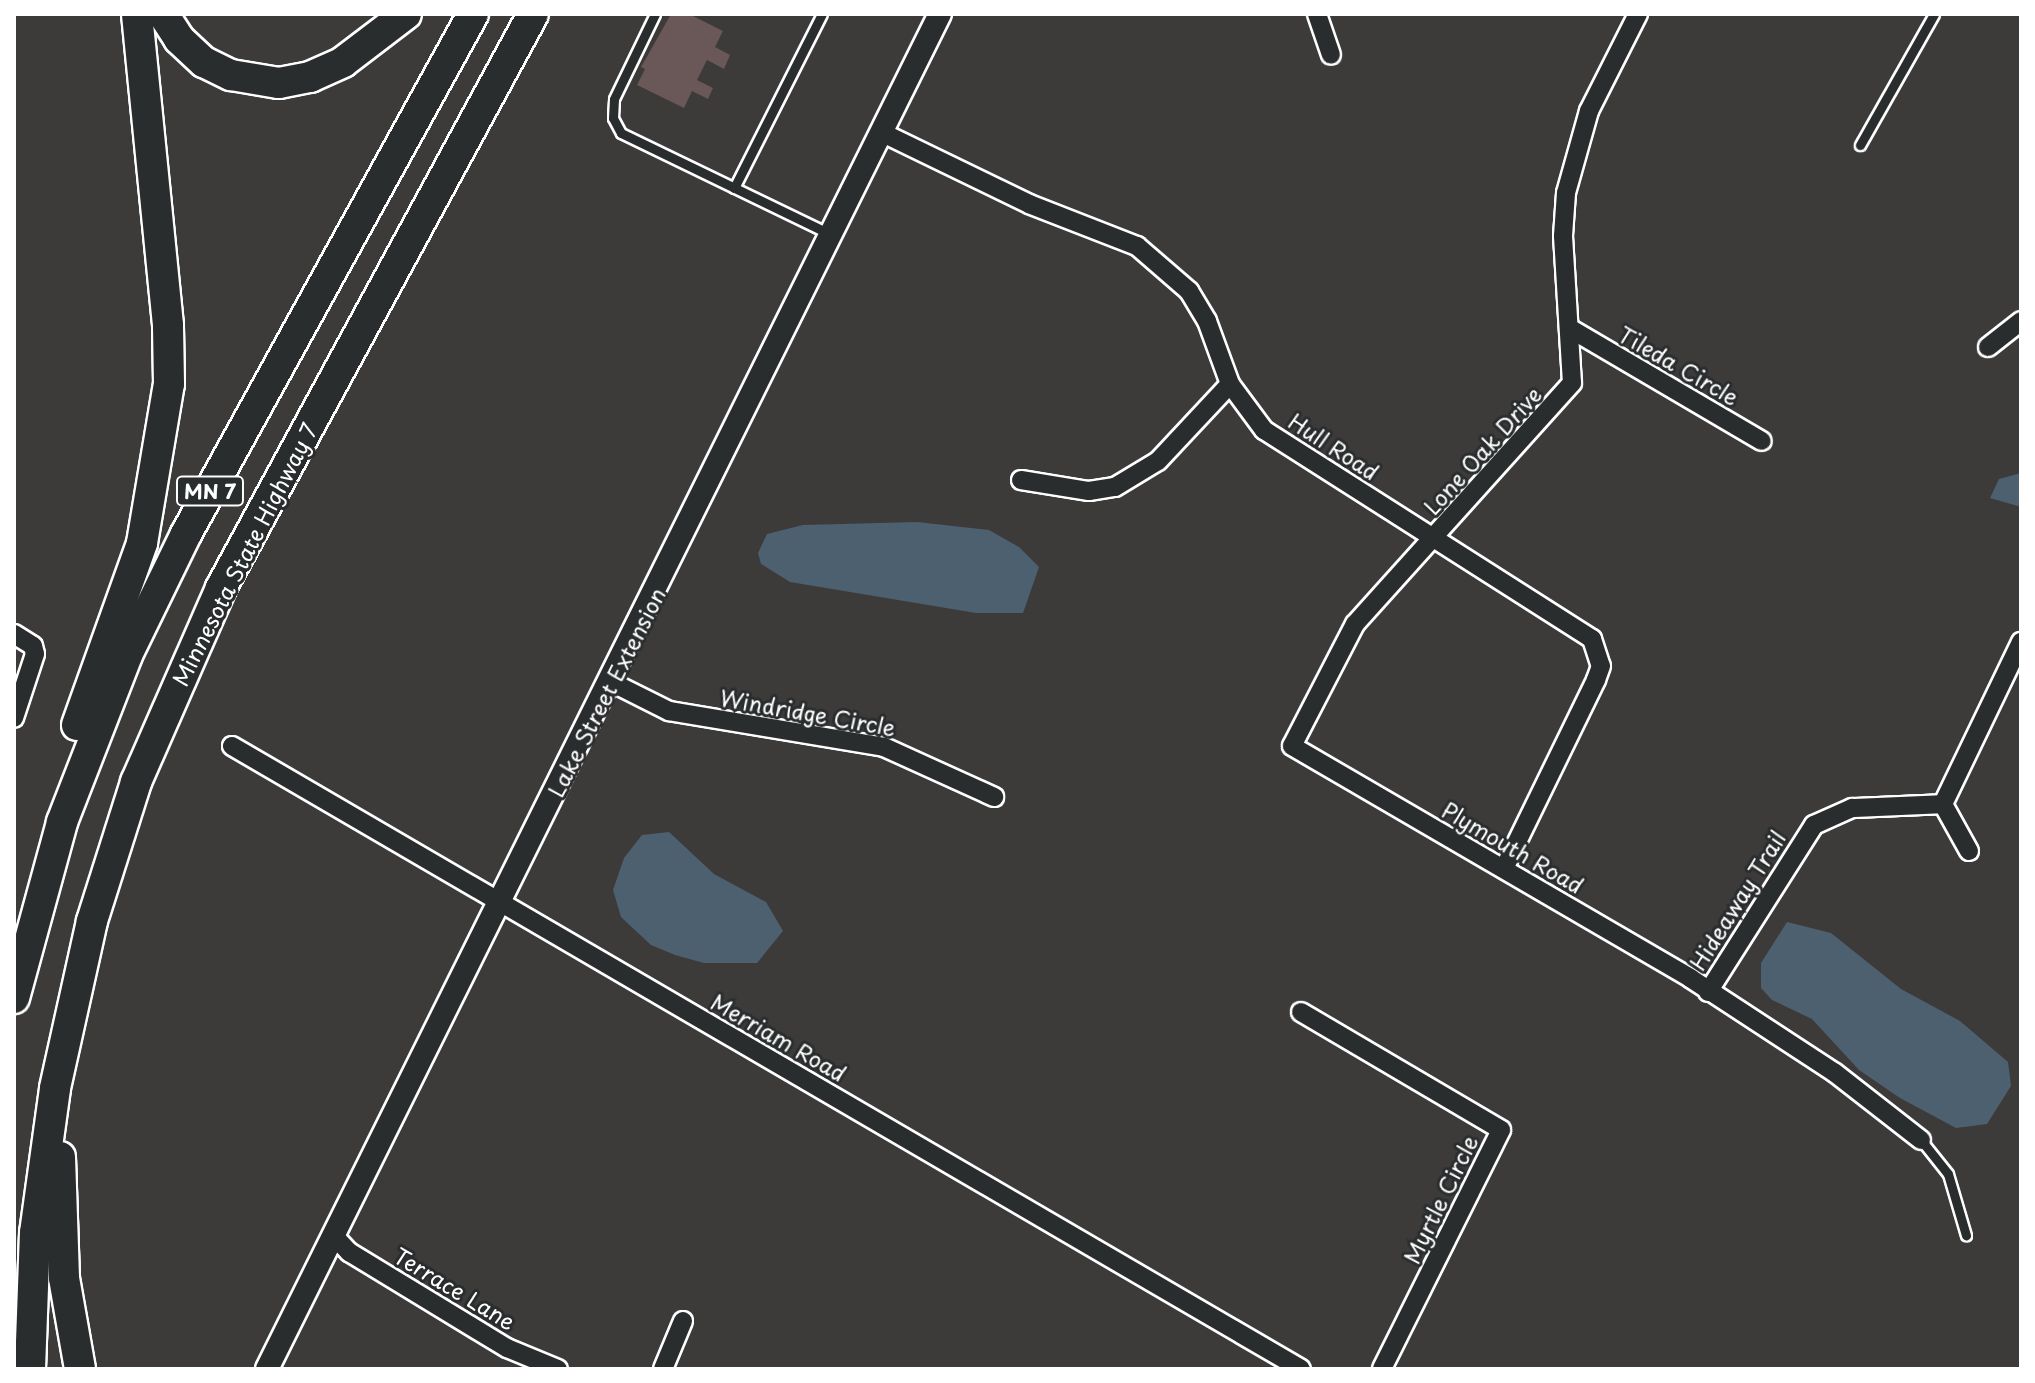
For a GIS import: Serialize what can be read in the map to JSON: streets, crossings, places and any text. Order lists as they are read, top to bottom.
{
  "streets": {
    "highway": ["MN 7", "Minnesota State Highway 7"],
    "street": [
      "Tileda Circle",
      "Hull Road",
      "Lone Oak Drive",
      "Lake Street Extension",
      "Windridge Circle",
      "Plymouth Road",
      "Hideaway Trail",
      "Merriam Road",
      "Myrtle Circle",
      "Terrace Lane"
    ]
  },
  "crossings": [
    ["Tileda Circle", "Lone Oak Drive"],
    ["Hull Road", "Lone Oak Drive"],
    ["Hull Road", "Lake Street Extension"],
    ["Hull Road", "Plymouth Road"],
    ["Lone Oak Drive", "Plymouth Road"],
    ["Lake Street Extension", "Windridge Circle"],
    ["Lake Street Extension", "Merriam Road"],
    ["Lake Street Extension", "Terrace Lane"],
    ["Plymouth Road", "Hideaway Trail"]
  ]
}
